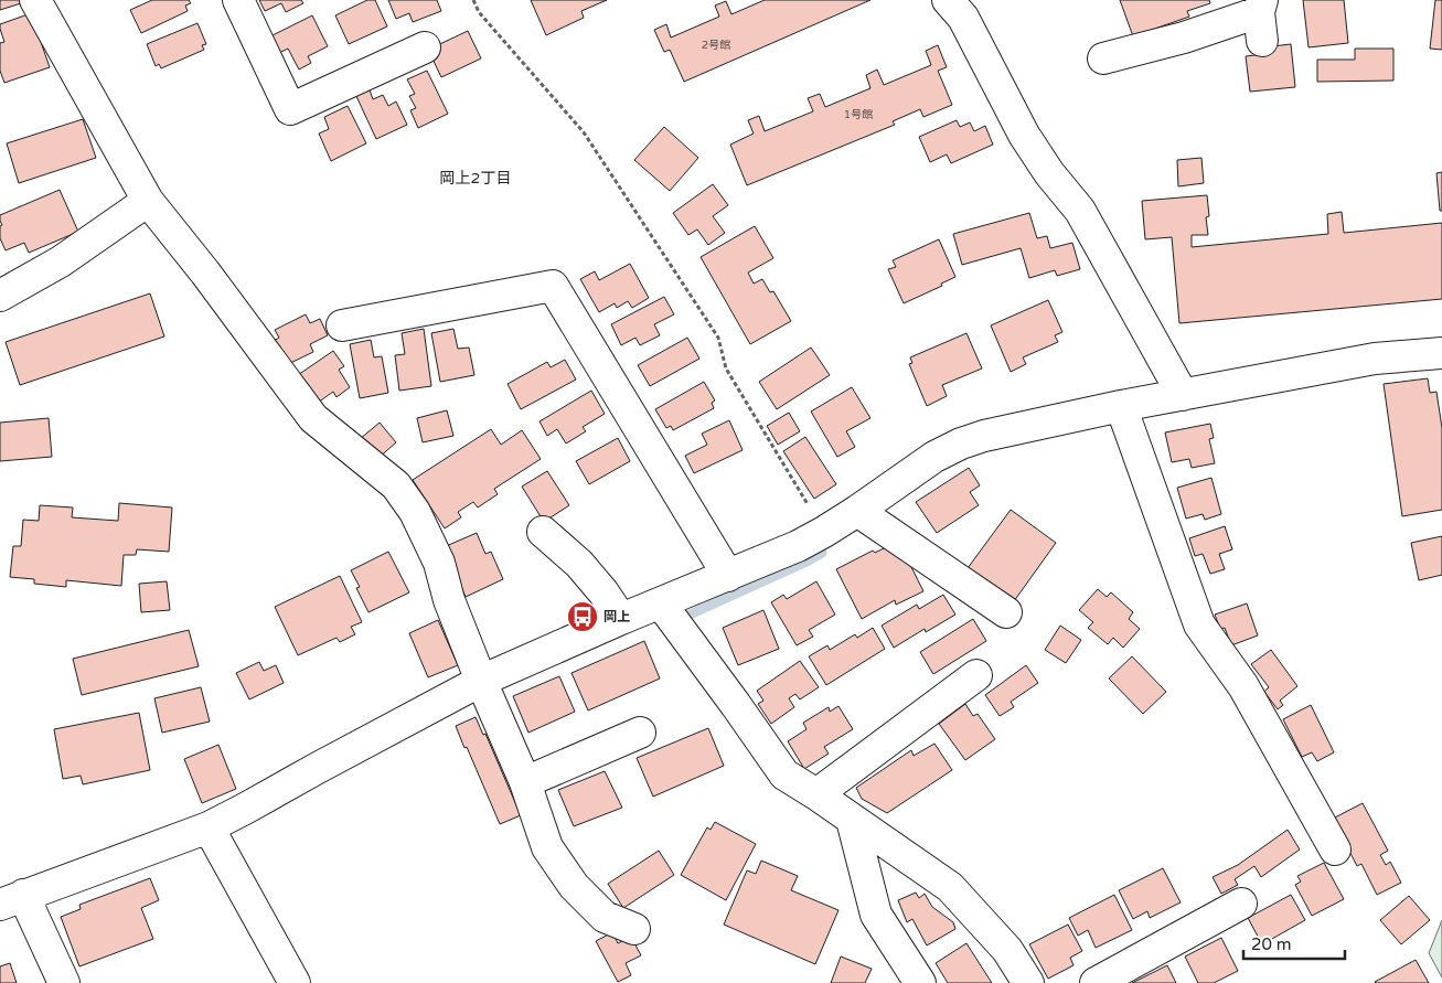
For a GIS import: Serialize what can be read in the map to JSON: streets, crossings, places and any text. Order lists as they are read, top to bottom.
{
  "districts": ["岡上2丁目"],
  "places": {
    "bus stop": ["岡上"]
  },
  "house_numbers": ["2号館", "1号館"],
  "scale_bar": "20 m"
}
